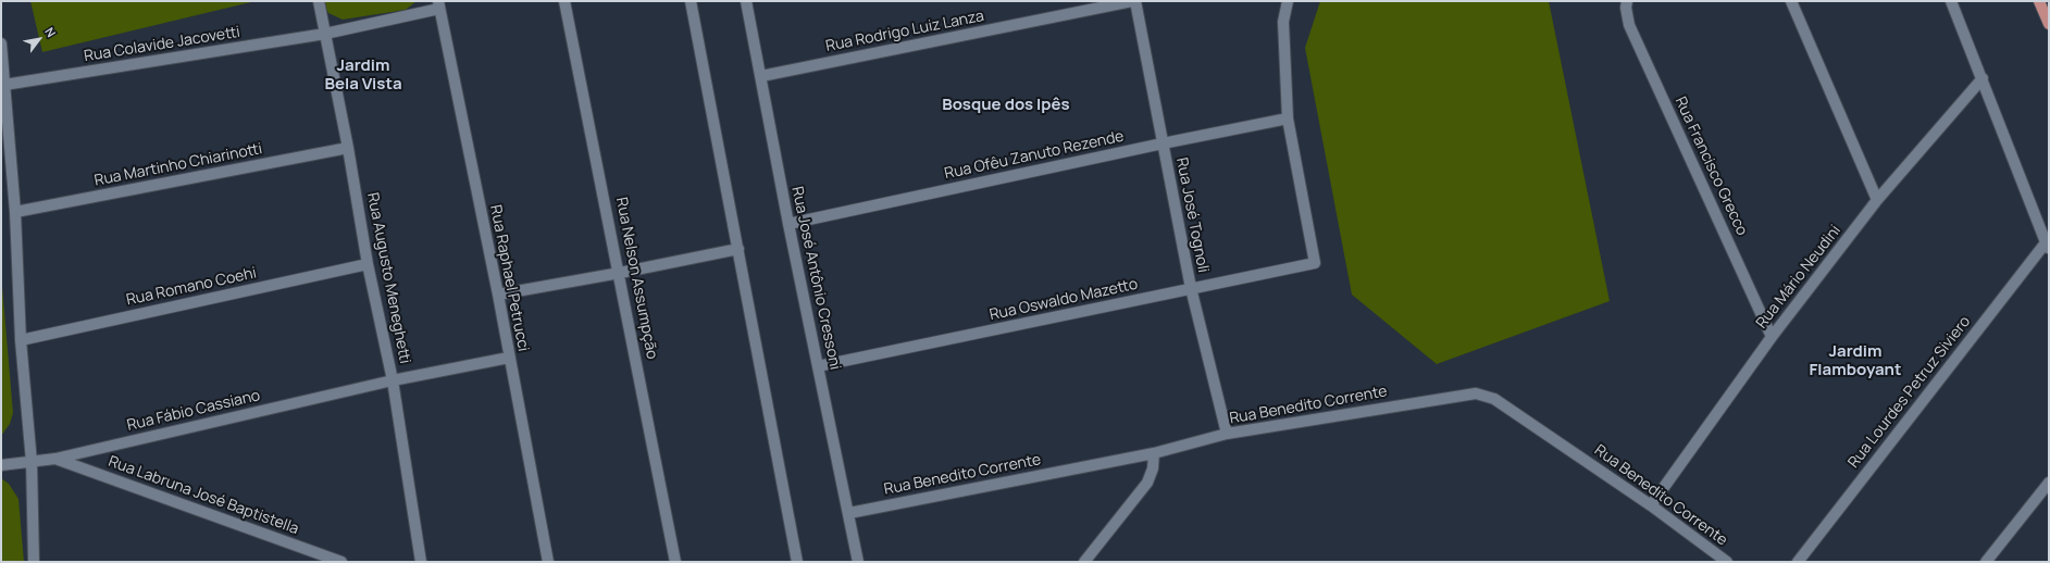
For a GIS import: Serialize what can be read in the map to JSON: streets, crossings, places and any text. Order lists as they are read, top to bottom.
{
  "streets": {
    "street": [
      "Rua Rodrigo Luiz Lanza",
      "Rua Colavide Jacovetti",
      "Rua Ofêu Zanuto Rezende",
      "Rua Martinho Chiarinotti",
      "Rua Francisco Grecco",
      "Rua José Tognoli",
      "Rua Mário Neudini",
      "Rua Augusto Meneghetti",
      "Rua Raphael Petrucci",
      "Rua Nelson Assumpção",
      "Rua José Antônio Cressoni",
      "Rua Romano Coehi",
      "Rua Oswaldo Mazetto",
      "Rua Lourdes Petruz Siviero",
      "Rua Benedito Corrente",
      "Rua Fábio Cassiano",
      "Rua Labruna José Baptistella"
    ]
  },
  "crossings": [
    ["Rua Rodrigo Luiz Lanza", "Rua José Tognoli"],
    ["Rua Rodrigo Luiz Lanza", "Rua José Antônio Cressoni"],
    ["Rua Colavide Jacovetti", "Rua Augusto Meneghetti"],
    ["Rua Colavide Jacovetti", "Rua Raphael Petrucci"],
    ["Rua Ofêu Zanuto Rezende", "Rua José Tognoli"],
    ["Rua Ofêu Zanuto Rezende", "Rua José Antônio Cressoni"],
    ["Rua Ofêu Zanuto Rezende", "Rua Oswaldo Mazetto"],
    ["Rua Martinho Chiarinotti", "Rua Augusto Meneghetti"],
    ["Rua Francisco Grecco", "Rua Mário Neudini"],
    ["Rua José Tognoli", "Rua Oswaldo Mazetto"],
    ["Rua José Tognoli", "Rua Benedito Corrente"],
    ["Rua Mário Neudini", "Rua Benedito Corrente"],
    ["Rua Augusto Meneghetti", "Rua Romano Coehi"],
    ["Rua Augusto Meneghetti", "Rua Fábio Cassiano"],
    ["Rua Raphael Petrucci", "Rua Fábio Cassiano"],
    ["Rua José Antônio Cressoni", "Rua Oswaldo Mazetto"],
    ["Rua José Antônio Cressoni", "Rua Benedito Corrente"],
    ["Rua Fábio Cassiano", "Rua Labruna José Baptistella"]
  ],
  "districts": ["Jardim Bela Vista", "Bosque dos Ipês", "Jardim Flamboyant"],
  "north": "top right"
}
